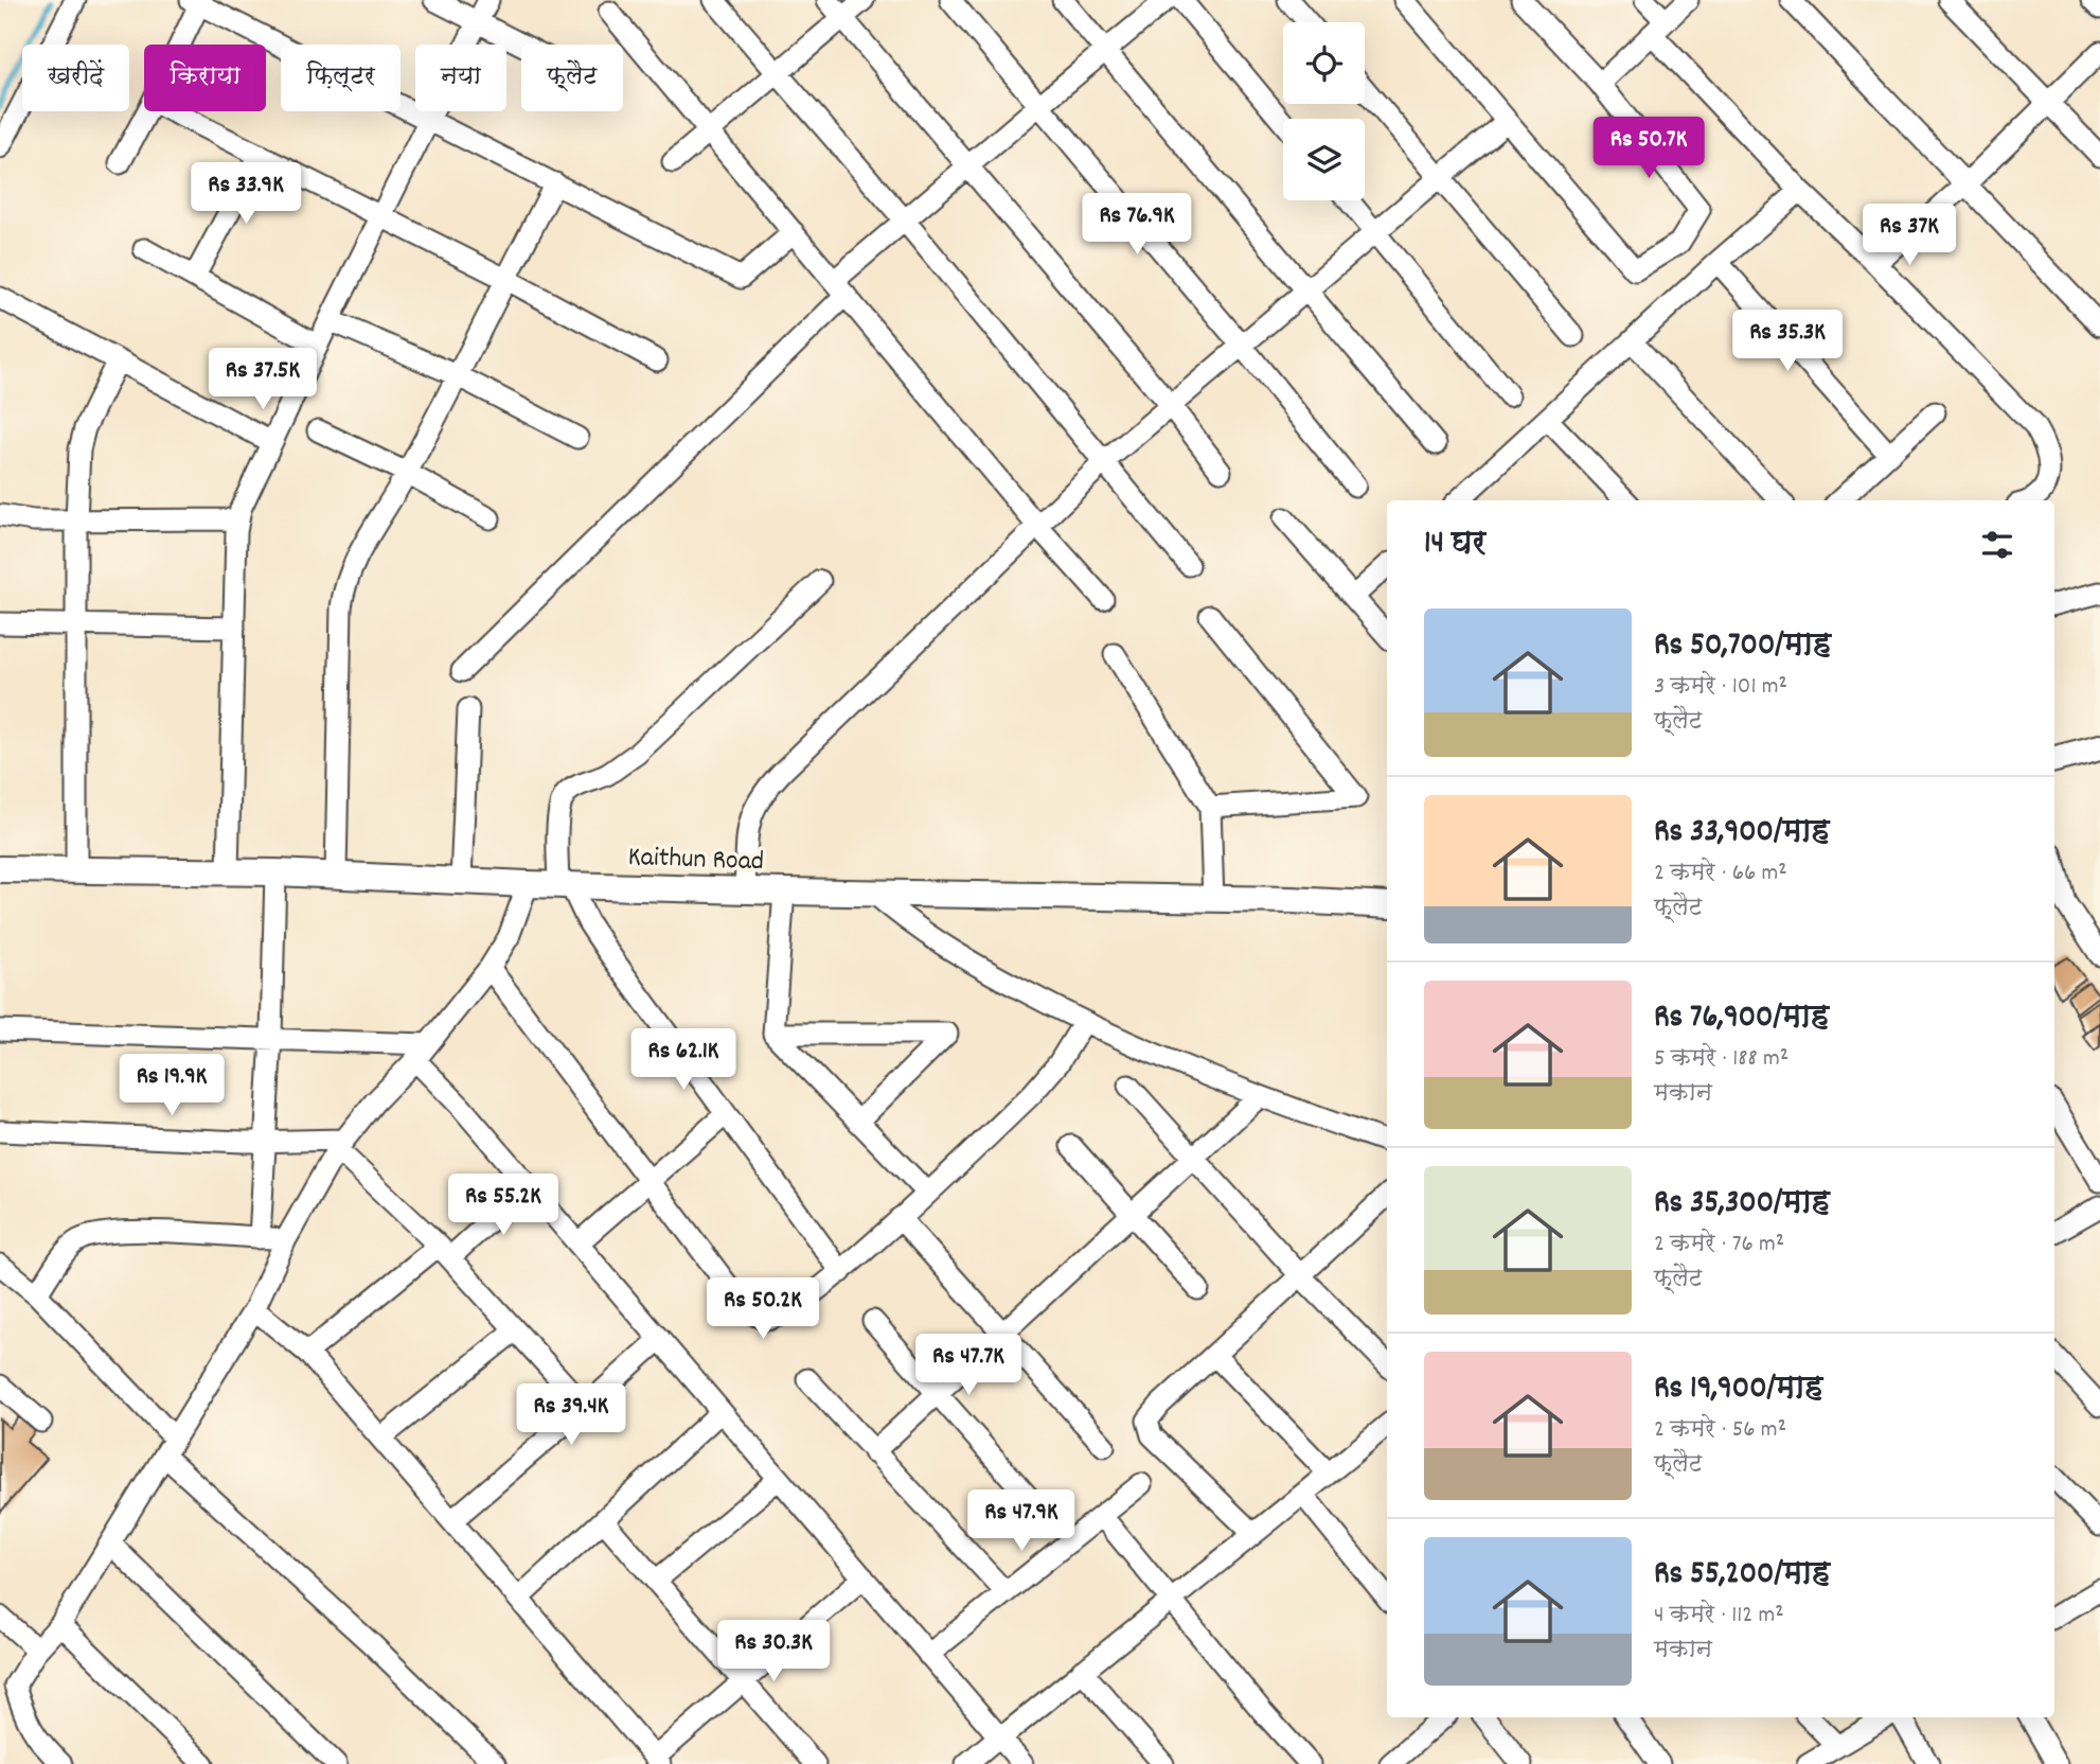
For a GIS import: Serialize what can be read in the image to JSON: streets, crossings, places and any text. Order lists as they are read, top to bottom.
{
  "streets": {
    "street": ["Kaithun Road"]
  },
  "page": {
    "chip": [
      "खरीदें",
      "किराया",
      "फ़िल्टर",
      "नया",
      "फ़्लैट"
    ],
    "price": [
      "Rs 50.7K",
      "Rs 33.9K",
      "Rs 76.9K",
      "Rs 37K",
      "Rs 35.3K",
      "Rs 37.5K",
      "Rs 62.1K",
      "Rs 19.9K",
      "Rs 55.2K",
      "Rs 50.2K",
      "Rs 47.7K",
      "Rs 39.4K",
      "Rs 47.9K",
      "Rs 30.3K"
    ],
    "heading": "14 घर",
    "list": [
      {
        "name": "Rs 50,700/माह",
        "note": "3 कमरे · 101 m² · फ़्लैट"
      },
      {
        "name": "Rs 33,900/माह",
        "note": "2 कमरे · 66 m² · फ़्लैट"
      },
      {
        "name": "Rs 76,900/माह",
        "note": "5 कमरे · 188 m² · मकान"
      },
      {
        "name": "Rs 35,300/माह",
        "note": "2 कमरे · 76 m² · फ़्लैट"
      },
      {
        "name": "Rs 19,900/माह",
        "note": "2 कमरे · 56 m² · फ़्लैट"
      },
      {
        "name": "Rs 55,200/माह",
        "note": "4 कमरे · 112 m² · मकान"
      }
    ]
  }
}
